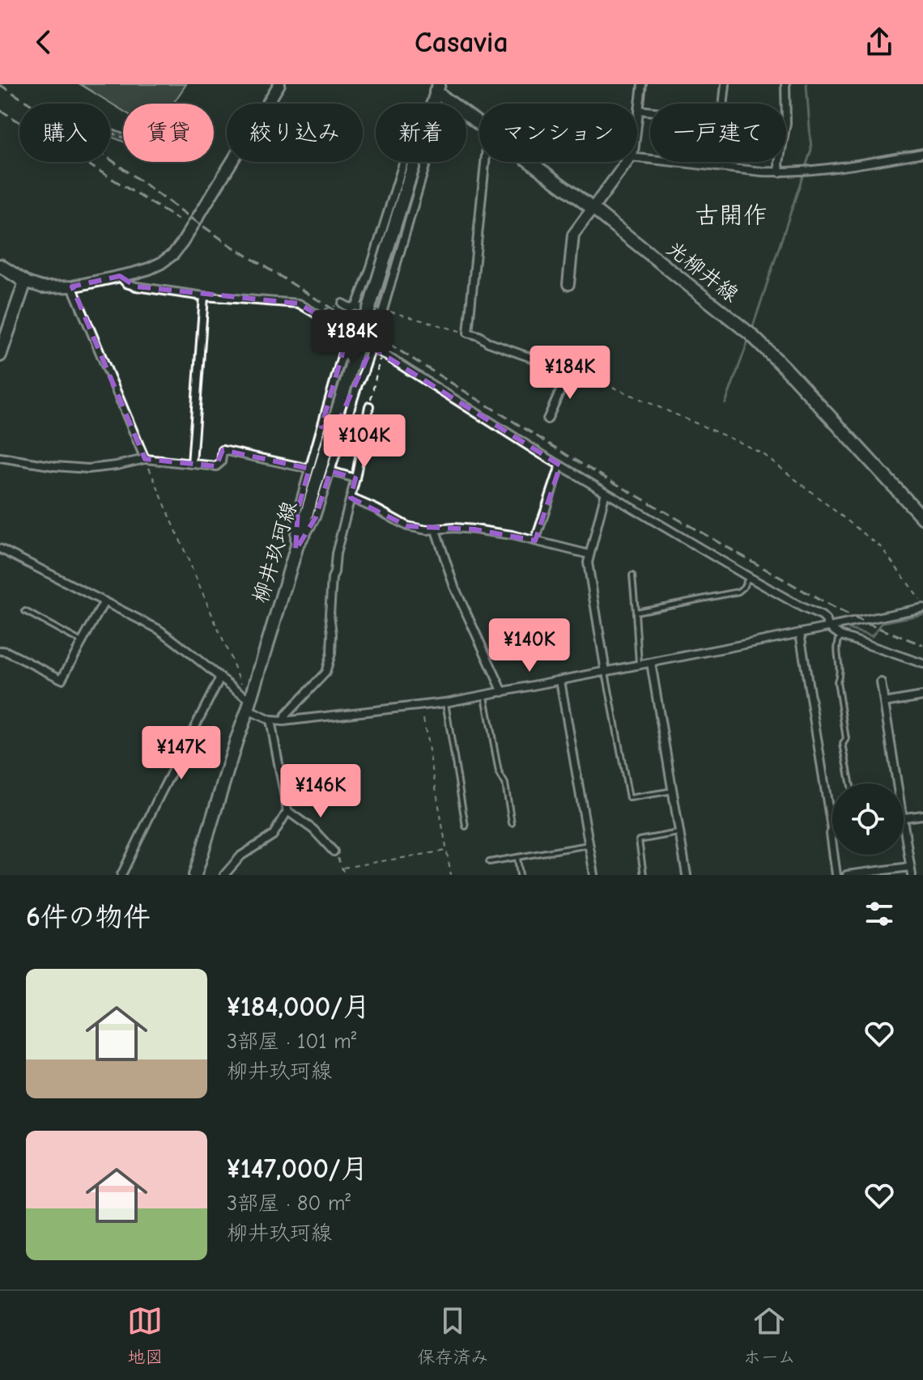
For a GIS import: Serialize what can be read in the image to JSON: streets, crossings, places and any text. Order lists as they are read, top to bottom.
{
  "streets": {
    "main road": ["光柳井線", "柳井玖珂線"]
  },
  "crossings": [
    ["光柳井線", "柳井玖珂線"]
  ],
  "districts": ["古開作"],
  "page": {
    "header": "Casavia",
    "chip": [
      "購入",
      "賃貸",
      "絞り込み",
      "新着",
      "マンション",
      "一戸建て"
    ],
    "price": [
      "¥184K",
      "¥184K",
      "¥104K",
      "¥140K",
      "¥147K",
      "¥146K"
    ],
    "heading": "6件の物件",
    "list": [
      {
        "name": "¥184,000/月",
        "note": "3部屋 · 101 m² · 柳井玖珂線"
      },
      {
        "name": "¥147,000/月",
        "note": "3部屋 · 80 m² · 柳井玖珂線"
      }
    ],
    "tabs": ["地図", "保存済み", "ホーム"]
  }
}
